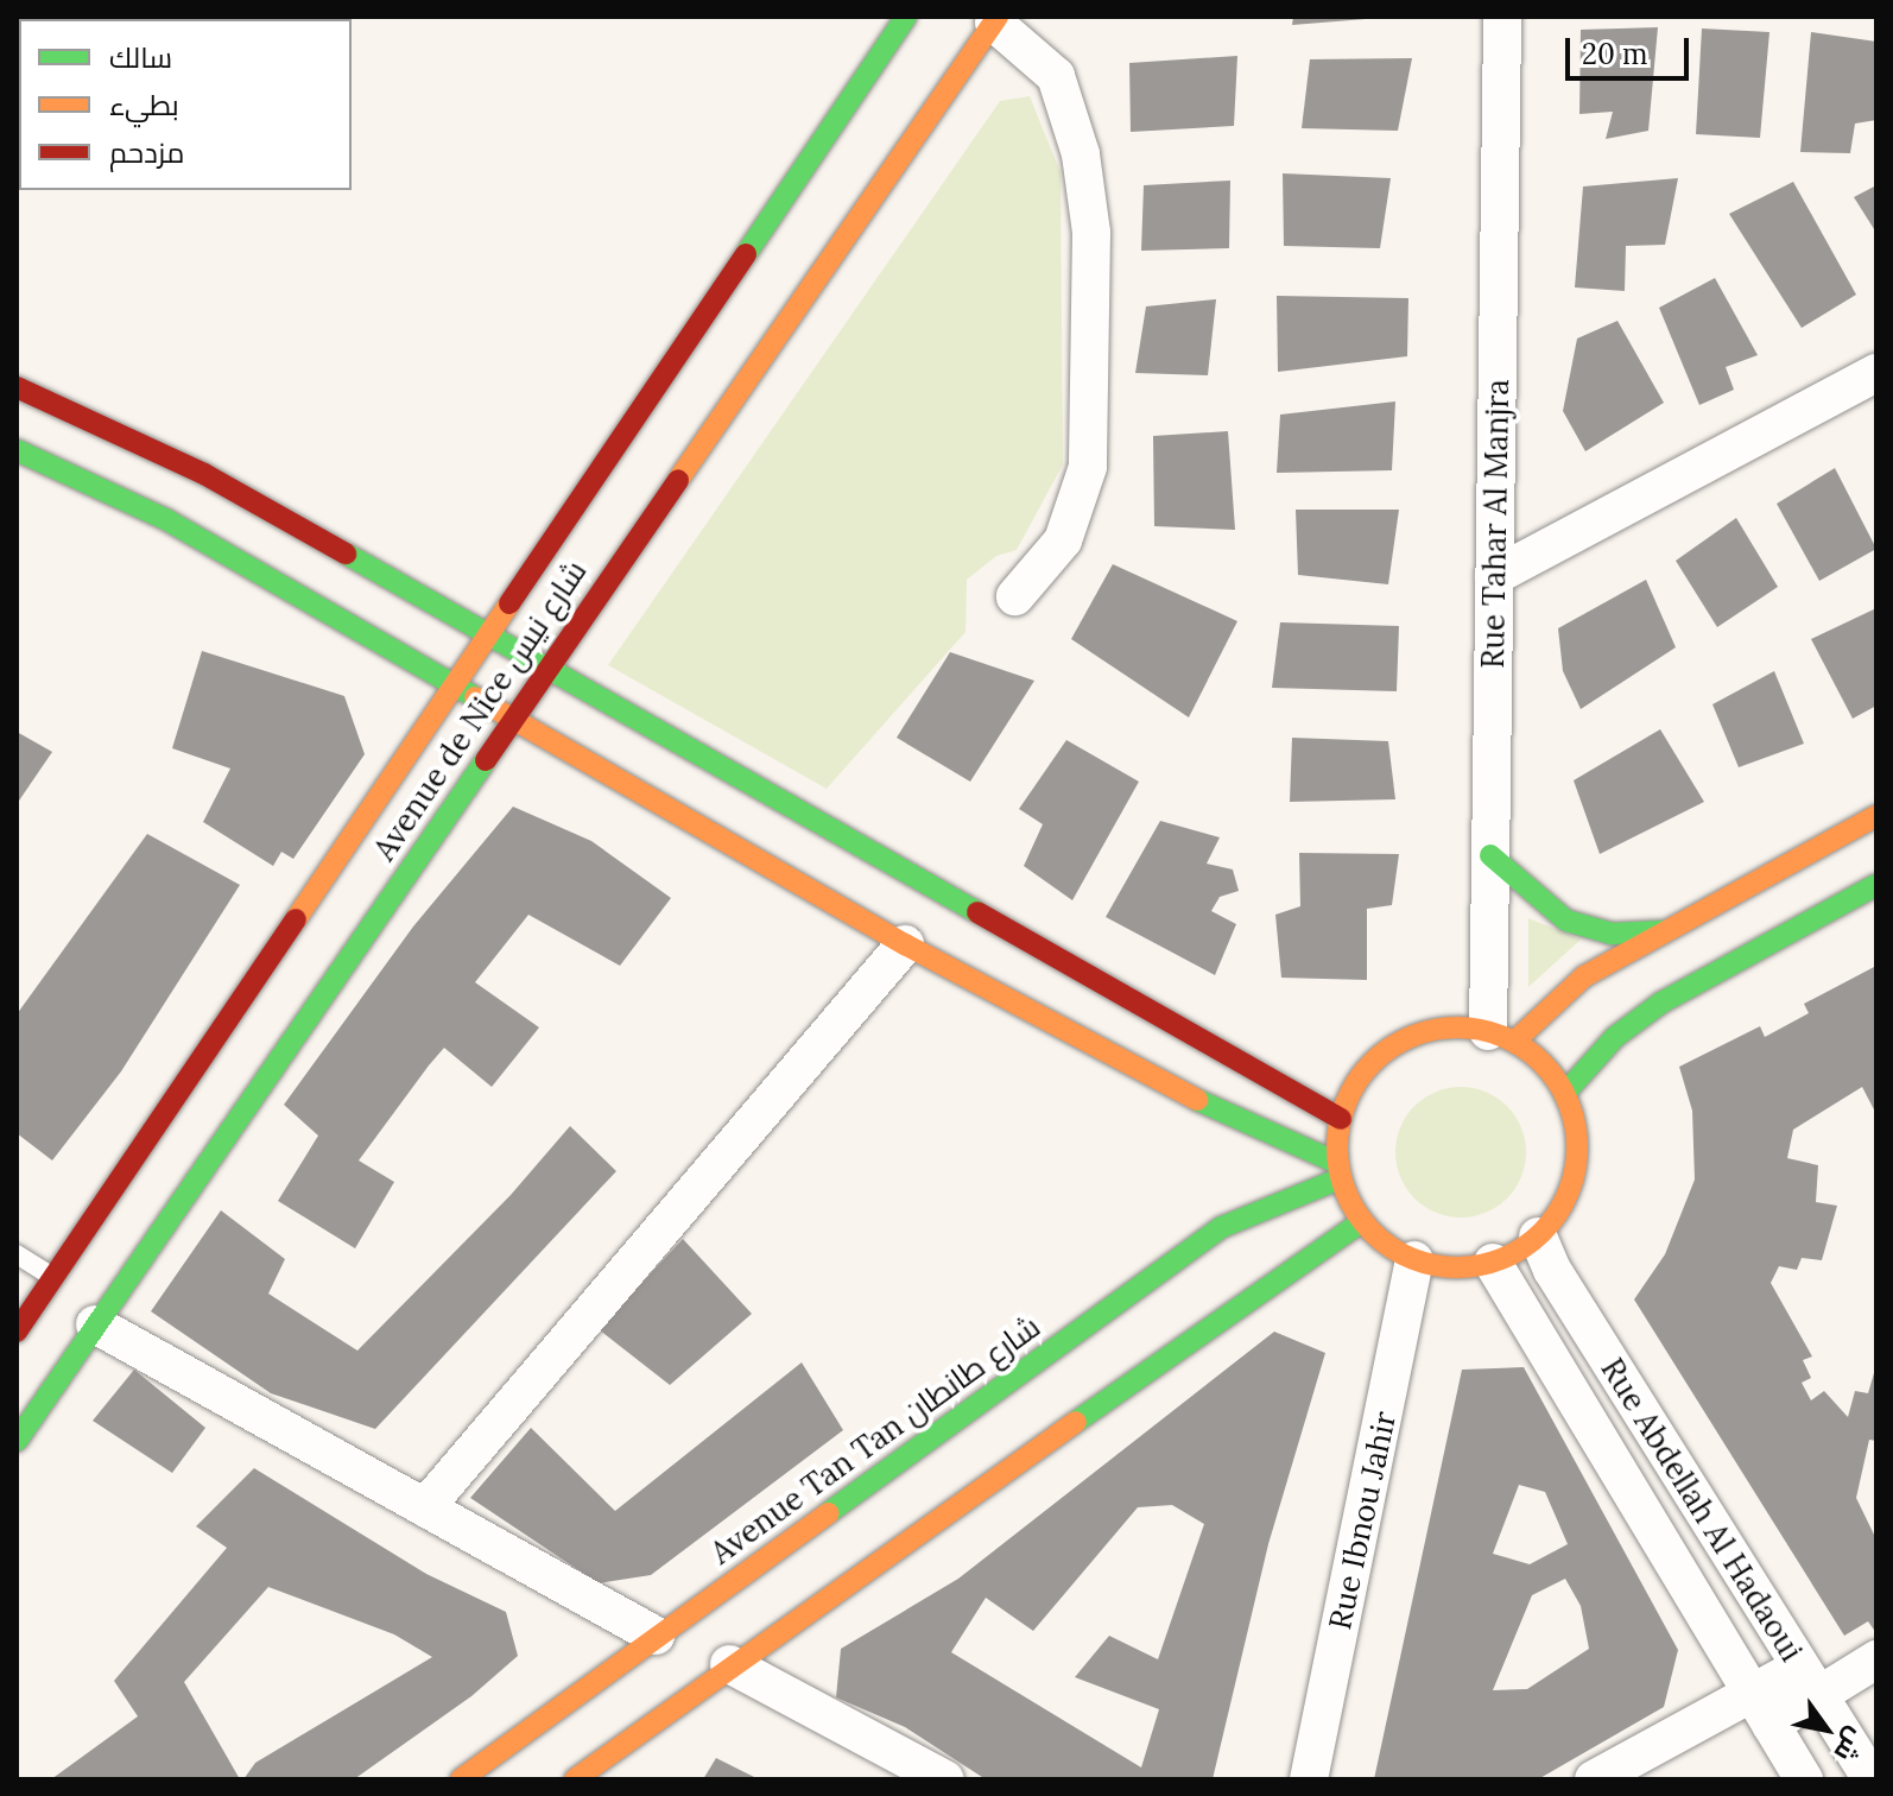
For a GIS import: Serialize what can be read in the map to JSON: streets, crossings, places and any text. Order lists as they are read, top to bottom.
{
  "streets": {
    "main road": ["Avenue de Nice شارع نيس", "Avenue Tan Tan شارع طانطان"],
    "street": ["Rue Tahar Al Manjra", "Rue Abdellah Al Hadaoui", "Rue Ibnou Jahir"]
  },
  "crossings": [
    ["Rue Tahar Al Manjra", "Avenue Tan Tan شارع طانطان"],
    ["Rue Tahar Al Manjra", "Rue Abdellah Al Hadaoui"],
    ["Rue Tahar Al Manjra", "Rue Ibnou Jahir"],
    ["Avenue Tan Tan شارع طانطان", "Rue Abdellah Al Hadaoui"],
    ["Avenue Tan Tan شارع طانطان", "Rue Ibnou Jahir"],
    ["Rue Abdellah Al Hadaoui", "Rue Ibnou Jahir"]
  ],
  "legend": ["سالك", "بطيء", "مزدحم"],
  "scale_bar": "20 m",
  "north": "bottom right"
}
